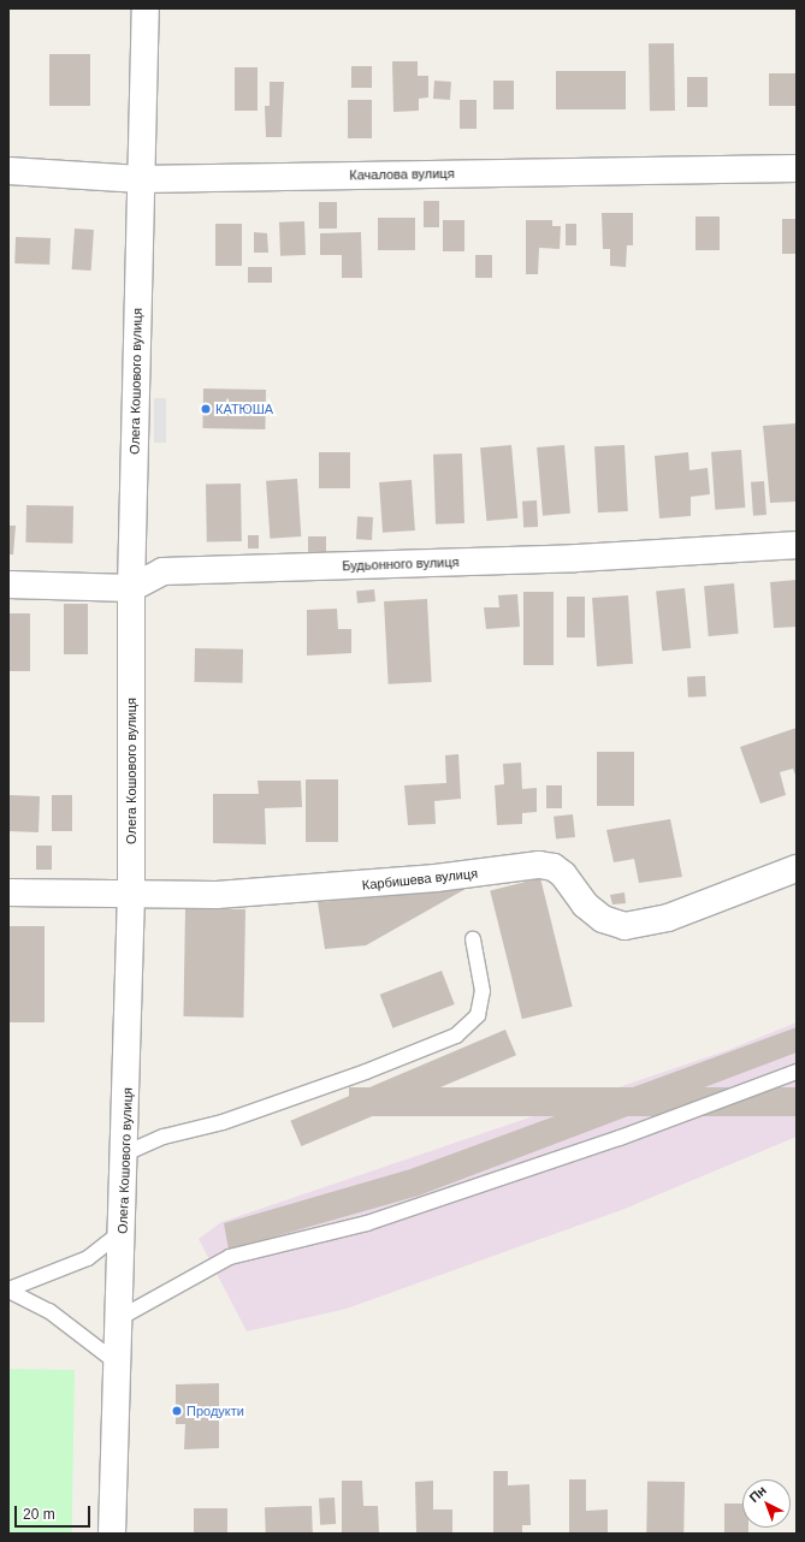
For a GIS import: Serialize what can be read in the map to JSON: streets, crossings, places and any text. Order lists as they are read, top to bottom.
{
  "streets": {
    "street": [
      "Качалова вулиця",
      "Олега Кошового вулиця",
      "Будьонного вулиця",
      "Карбишева вулиця"
    ]
  },
  "crossings": [
    ["Качалова вулиця", "Олега Кошового вулиця"],
    ["Олега Кошового вулиця", "Будьонного вулиця"],
    ["Олега Кошового вулиця", "Карбишева вулиця"]
  ],
  "places": ["КАТЮША", "Продукти"],
  "scale_bar": "20 m",
  "north": "top left"
}
